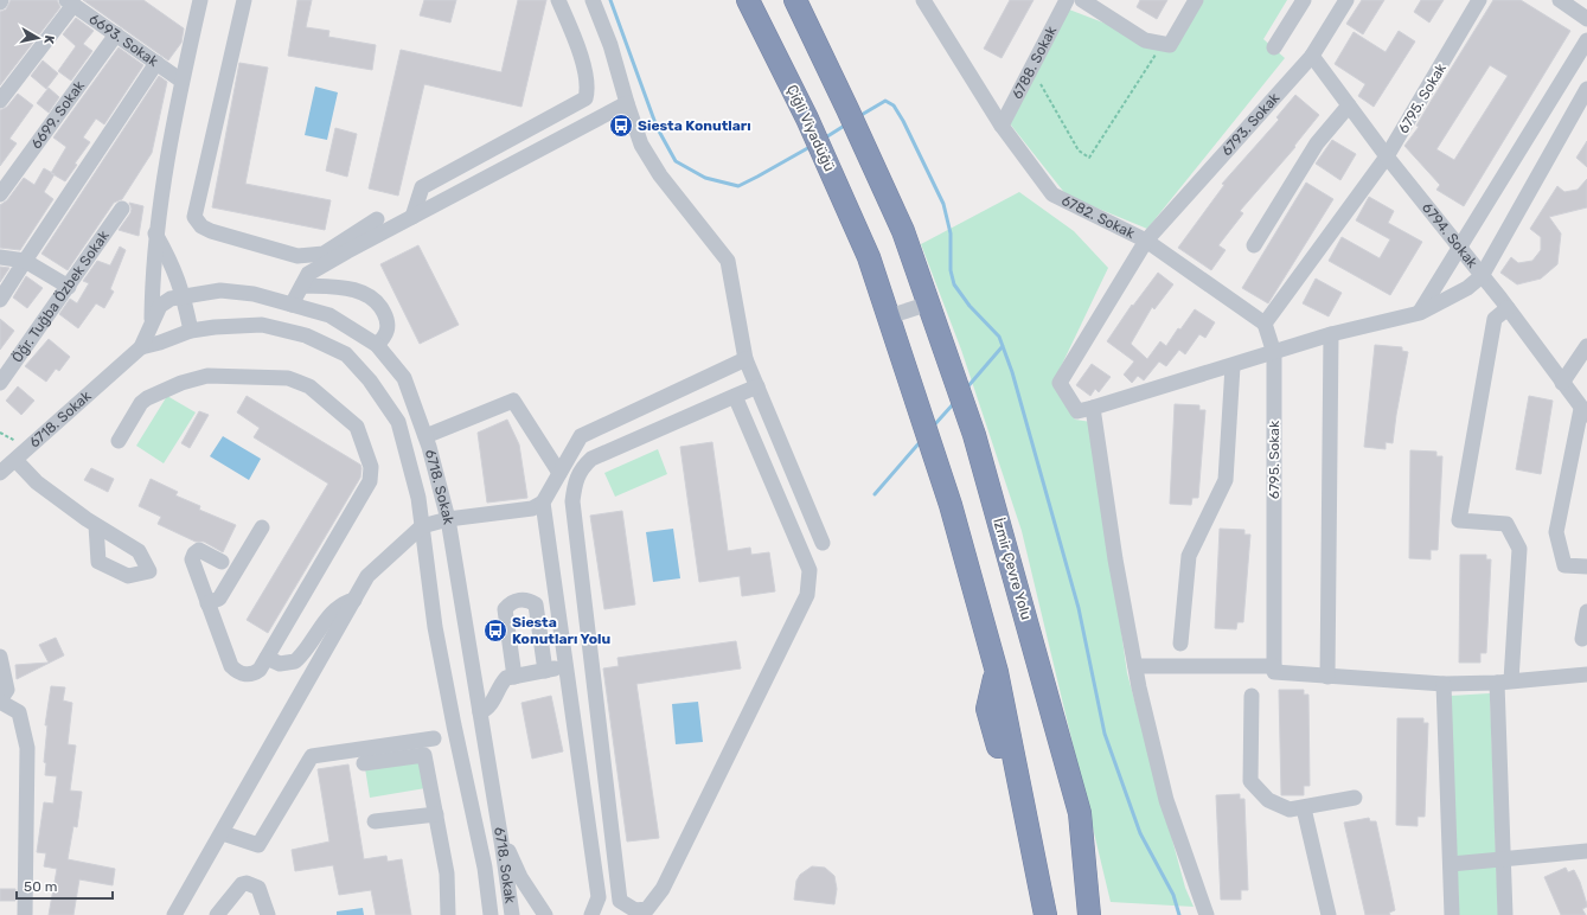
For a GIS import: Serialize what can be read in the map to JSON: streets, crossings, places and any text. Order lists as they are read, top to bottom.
{
  "streets": {
    "highway": ["Çiğli Viyadüğü", "İzmir Çevre Yolu"],
    "street": [
      "6693. Sokak",
      "6788. Sokak",
      "6795. Sokak",
      "6699. Sokak",
      "6793. Sokak",
      "6782. Sokak",
      "6794. Sokak",
      "Öğr. Tuğba Özbek Sokak",
      "6718. Sokak"
    ]
  },
  "crossings": [
    ["6693. Sokak", "6699. Sokak"],
    ["6788. Sokak", "6782. Sokak"],
    ["6795. Sokak", "6782. Sokak"],
    ["6795. Sokak", "6794. Sokak"],
    ["6793. Sokak", "6782. Sokak"],
    ["6793. Sokak", "6794. Sokak"]
  ],
  "places": {
    "bus stop": ["Siesta Konutları", "Siesta Konutları Yolu"]
  },
  "scale_bar": "50 m",
  "north": "right"
}
